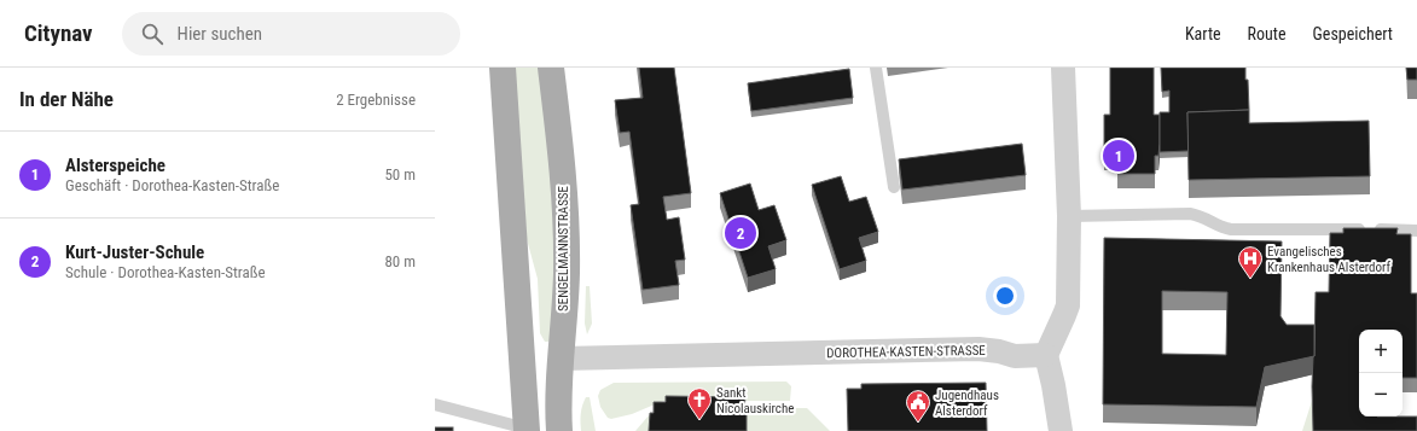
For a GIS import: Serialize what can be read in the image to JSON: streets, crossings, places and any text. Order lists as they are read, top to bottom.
{
  "streets": {
    "main road": ["SENGELMANNSTRASSE"],
    "street": ["DOROTHEA-KASTEN-STRASSE"]
  },
  "crossings": [
    ["SENGELMANNSTRASSE", "DOROTHEA-KASTEN-STRASSE"]
  ],
  "places": {
    "hospital": ["Evangelisches Krankenhaus Alsterdorf"],
    "church": ["Sankt Nicolauskirche"],
    "public building": ["Jugendhaus Alsterdorf"]
  },
  "page": {
    "header": "Citynav",
    "search": "Hier suchen",
    "nav": ["Karte", "Route", "Gespeichert"],
    "heading": ["In der Nähe", "2 Ergebnisse"],
    "list": [
      {
        "mark": "1",
        "name": "Alsterspeiche",
        "note": "Geschäft · Dorothea-Kasten-Straße",
        "value": "50 m"
      },
      {
        "mark": "2",
        "name": "Kurt-Juster-Schule",
        "note": "Schule · Dorothea-Kasten-Straße",
        "value": "80 m"
      }
    ],
    "pins": ["1", "2"],
    "map_buttons": ["+", "−"]
  }
}
